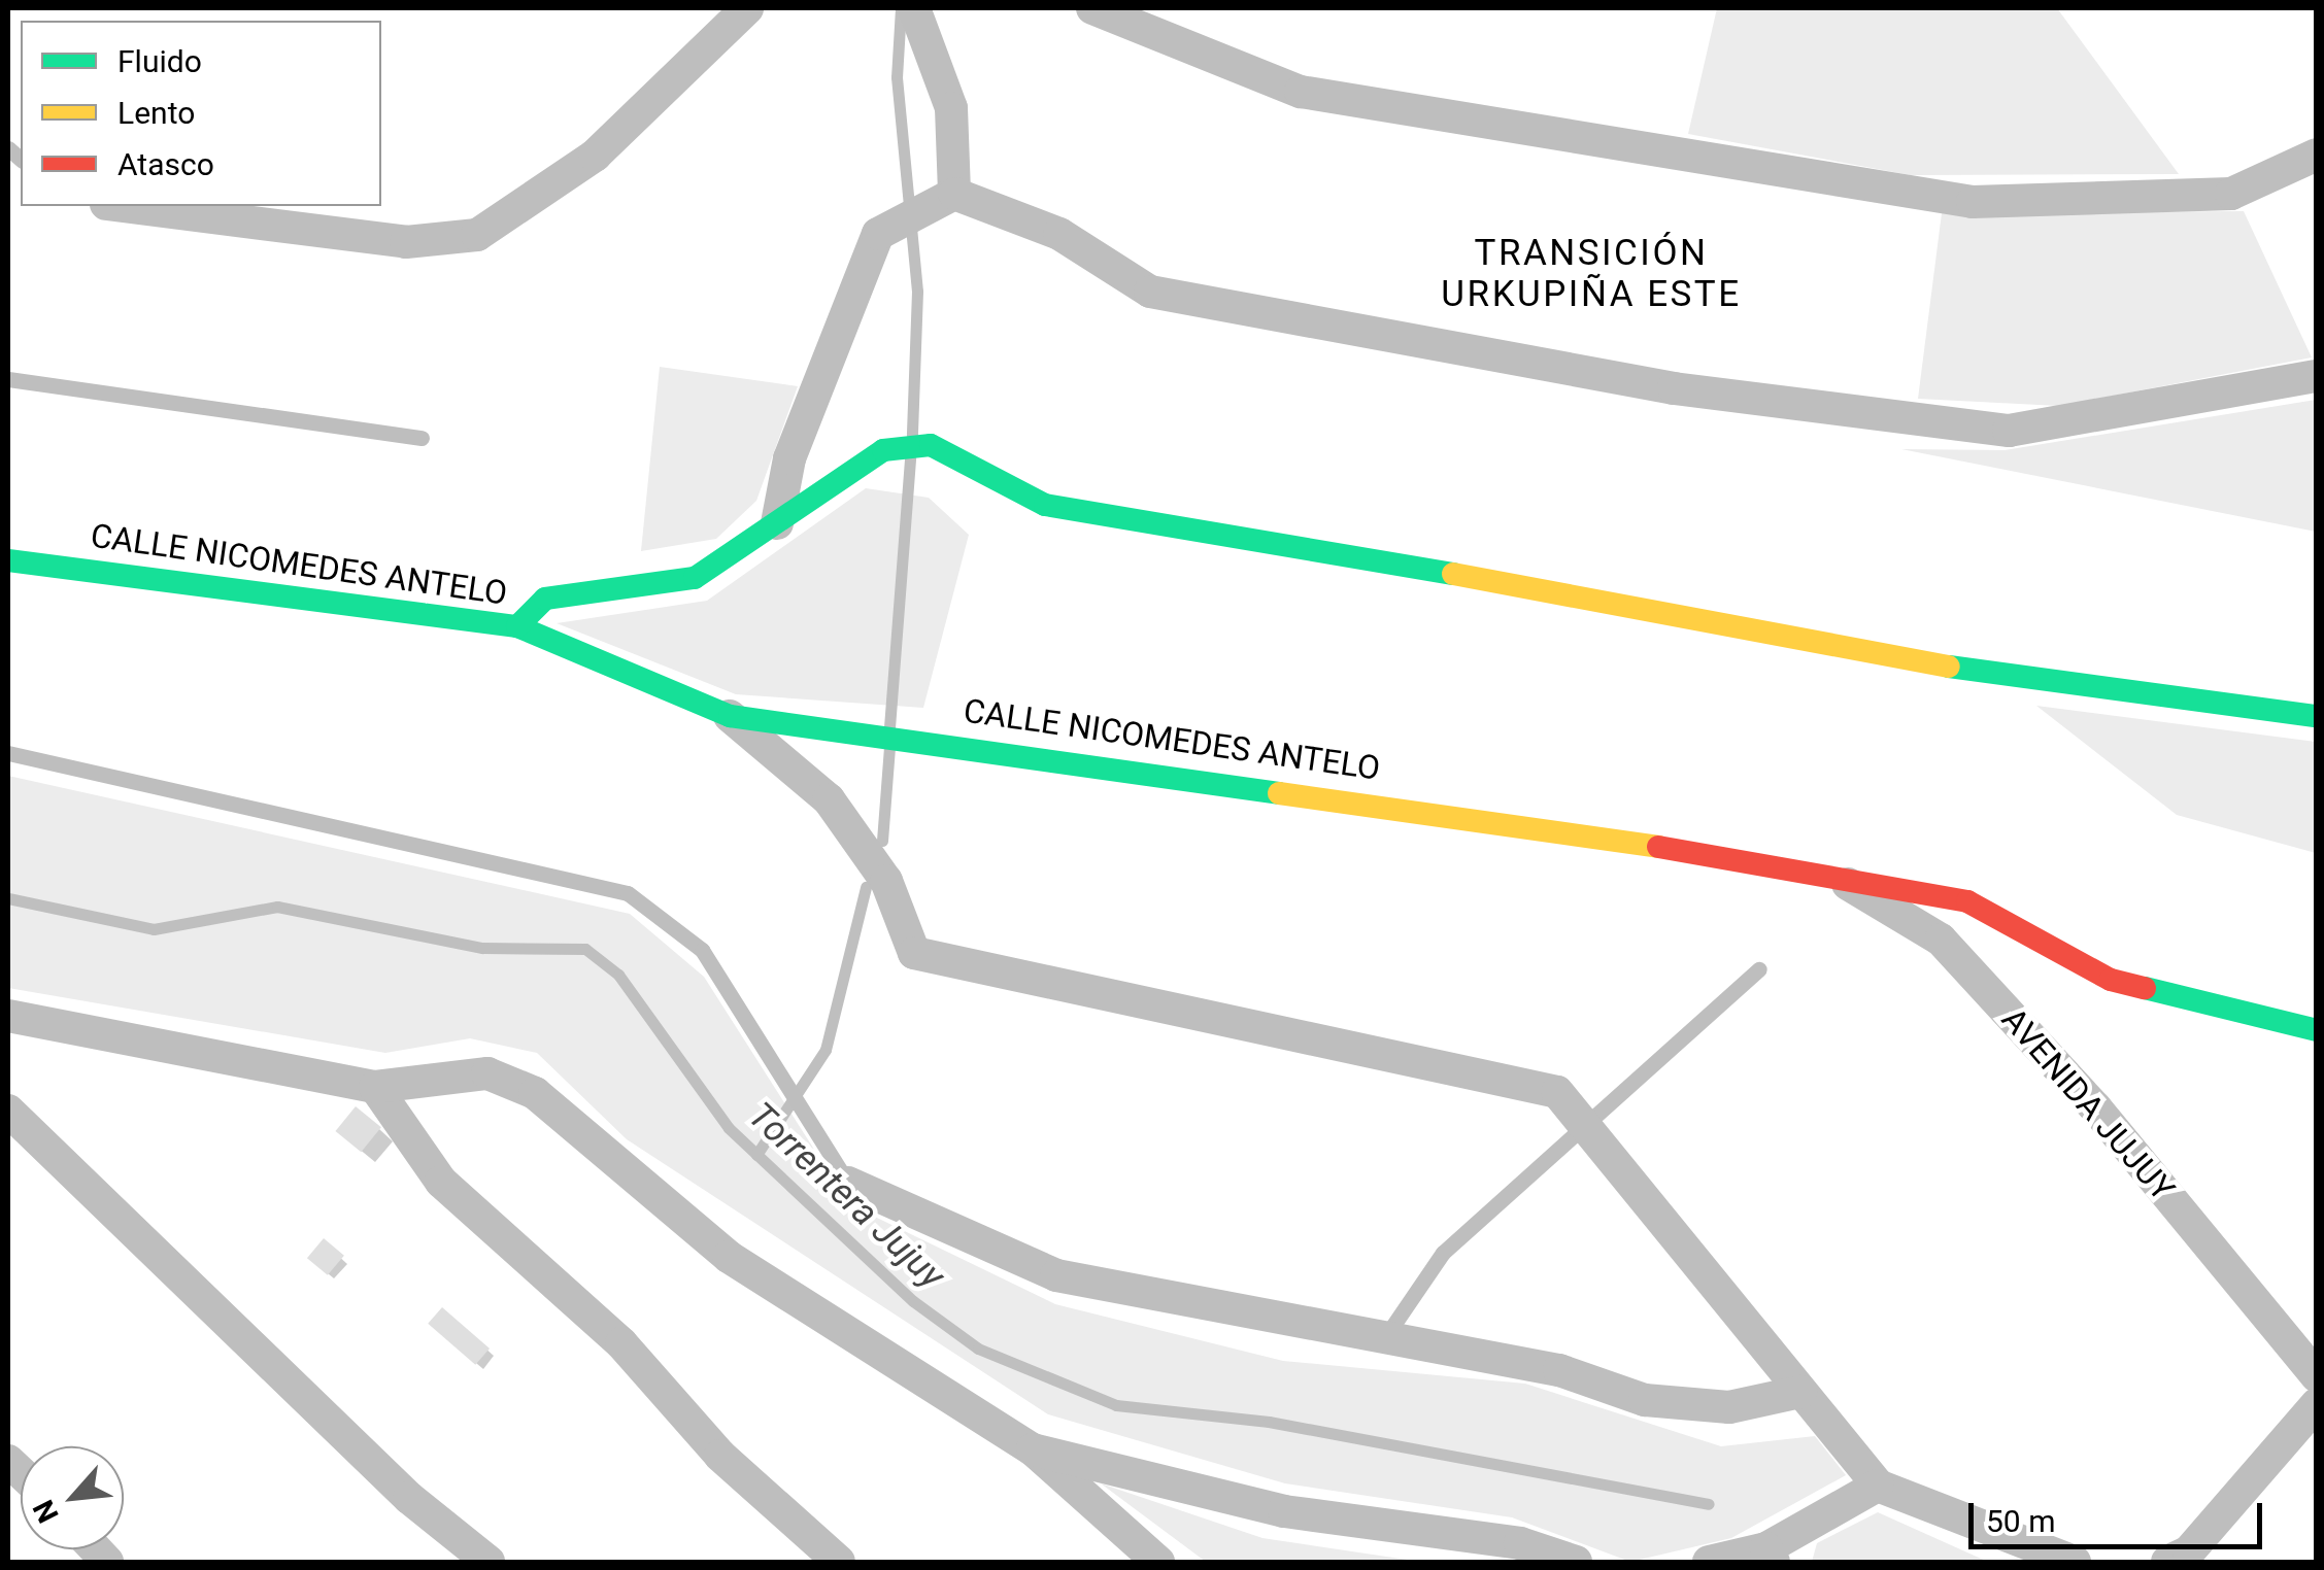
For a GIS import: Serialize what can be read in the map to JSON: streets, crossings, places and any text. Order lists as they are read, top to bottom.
{
  "streets": {
    "street": ["CALLE NICOMEDES ANTELO", "AVENIDA JUJUY"]
  },
  "crossings": [
    ["CALLE NICOMEDES ANTELO", "AVENIDA JUJUY"]
  ],
  "districts": ["TRANSICIÓN URKUPIÑA ESTE"],
  "water": ["Torrentera Jujuy"],
  "legend": ["Fluido", "Lento", "Atasco"],
  "scale_bar": "50 m",
  "north": "bottom left"
}
